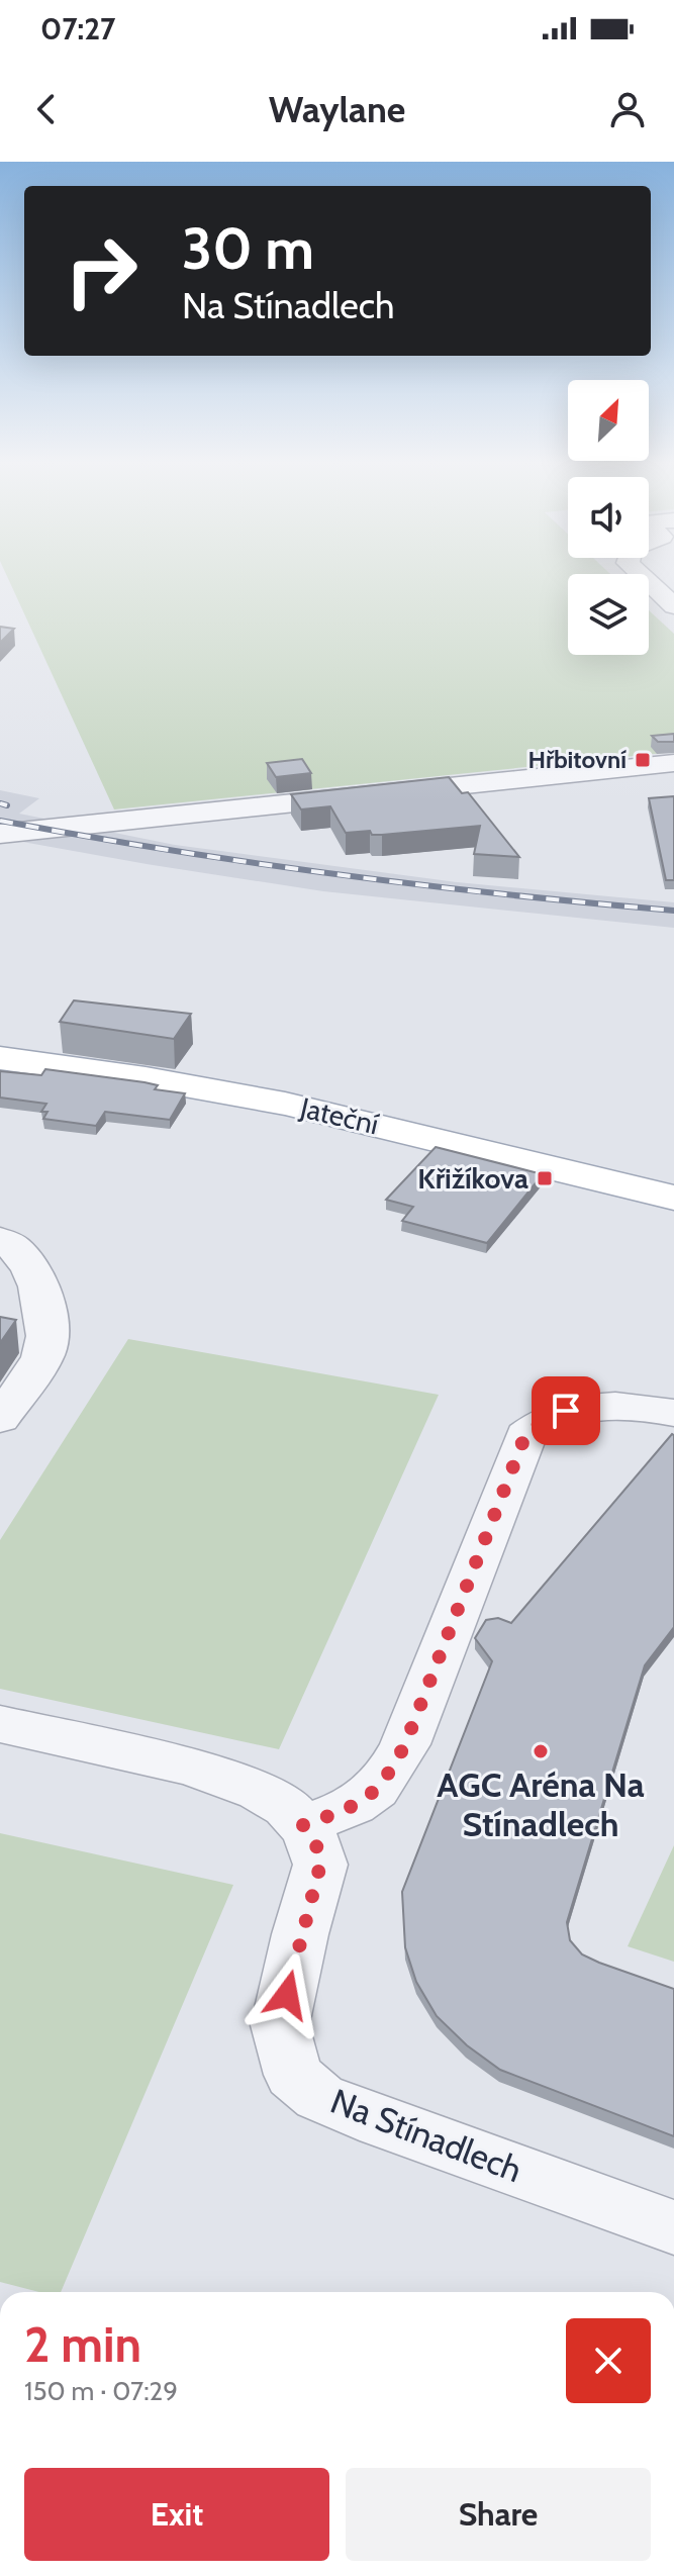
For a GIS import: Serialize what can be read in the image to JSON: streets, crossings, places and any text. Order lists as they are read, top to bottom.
{
  "streets": {
    "main road": ["Jateční"],
    "street": ["Na Stínadlech"]
  },
  "places": {
    "transit": ["Hřbitovní", "Křižíkova"],
    "other": ["AGC Aréna Na Stínadlech"]
  },
  "north": "top right",
  "page": {
    "status": "07:27",
    "header": "Waylane",
    "turn": ["30 m", "Na Stínadlech"],
    "heading": ["2 min", "150 m · 07:29"],
    "buttons": ["Exit", "Share"]
  }
}
